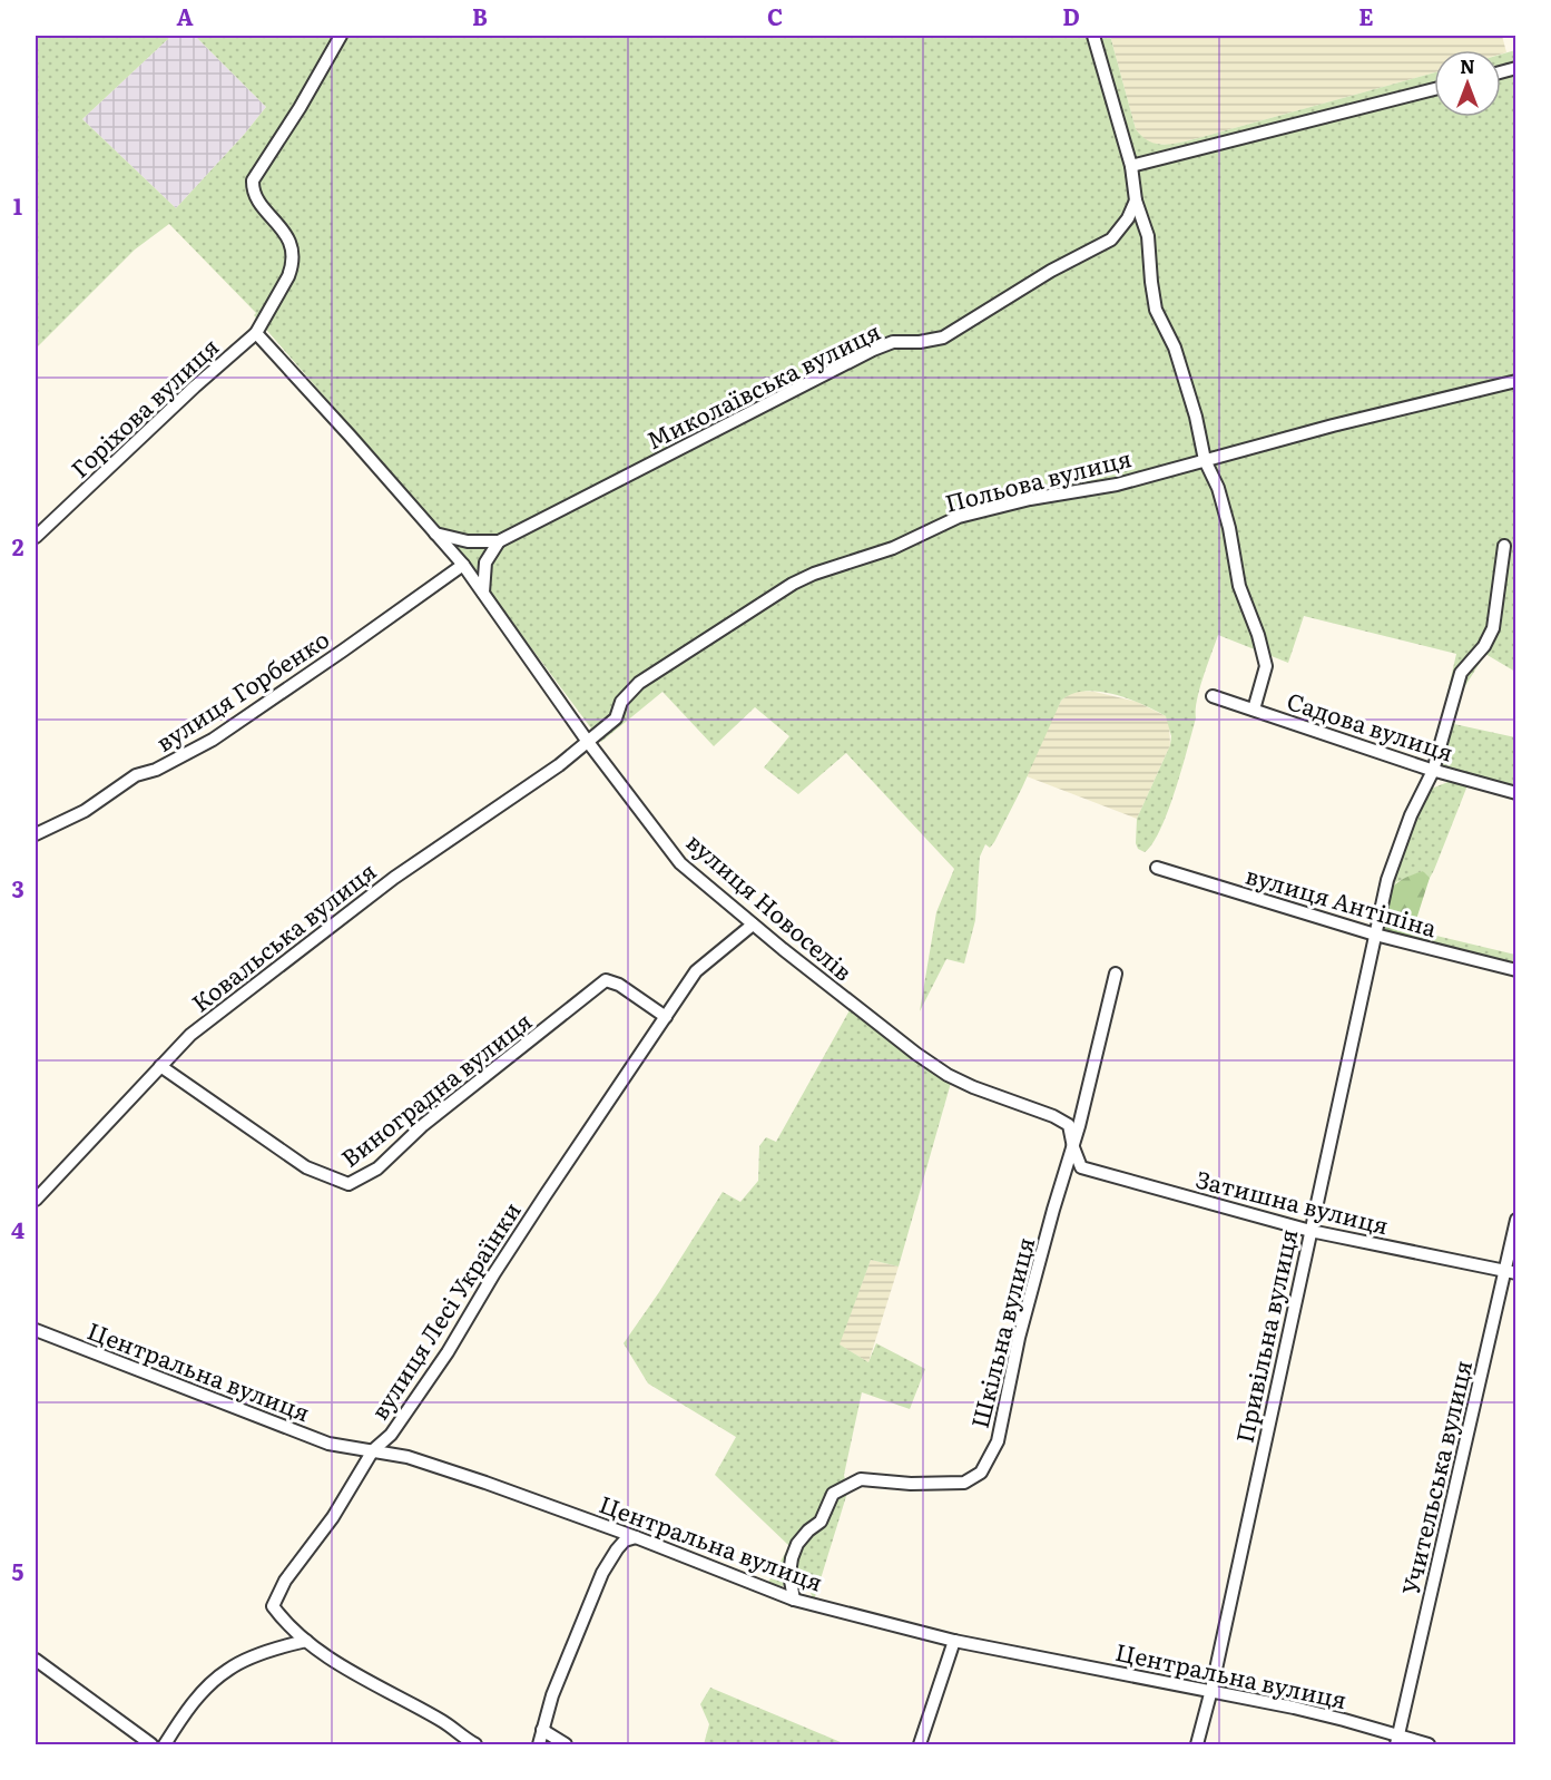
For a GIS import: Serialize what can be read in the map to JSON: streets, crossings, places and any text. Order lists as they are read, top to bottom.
{
  "streets": {
    "street": [
      "Миколаївська вулиця",
      "Горіхова вулиця",
      "Польова вулиця",
      "вулиця Горбенко",
      "Садова вулиця",
      "вулиця Антіпіна",
      "вулиця Новоселів",
      "Ковальська вулиця",
      "Виноградна вулиця",
      "Затишна вулиця",
      "вулиця Лесі Українки",
      "Шкільна вулиця",
      "Привільна вулиця",
      "Центральна вулиця",
      "Учительська вулиця"
    ]
  },
  "crossings": [
    ["Миколаївська вулиця", "вулиця Новоселів"],
    ["Горіхова вулиця", "вулиця Новоселів"],
    ["Польова вулиця", "вулиця Новоселів"],
    ["Польова вулиця", "Ковальська вулиця"],
    ["вулиця Горбенко", "вулиця Новоселів"],
    ["Садова вулиця", "Привільна вулиця"],
    ["вулиця Антіпіна", "Привільна вулиця"],
    ["вулиця Новоселів", "Ковальська вулиця"],
    ["вулиця Новоселів", "Затишна вулиця"],
    ["вулиця Новоселів", "вулиця Лесі Українки"],
    ["вулиця Новоселів", "Шкільна вулиця"],
    ["Ковальська вулиця", "Виноградна вулиця"],
    ["Виноградна вулиця", "вулиця Лесі Українки"],
    ["Затишна вулиця", "Шкільна вулиця"],
    ["Затишна вулиця", "Привільна вулиця"],
    ["Затишна вулиця", "Учительська вулиця"],
    ["вулиця Лесі Українки", "Центральна вулиця"],
    ["Шкільна вулиця", "Центральна вулиця"],
    ["Привільна вулиця", "Центральна вулиця"],
    ["Центральна вулиця", "Учительська вулиця"]
  ],
  "north": "top",
  "grid": {
    "columns": [
      "A",
      "B",
      "C",
      "D",
      "E"
    ],
    "rows": [
      "1",
      "2",
      "3",
      "4",
      "5"
    ]
  }
}
